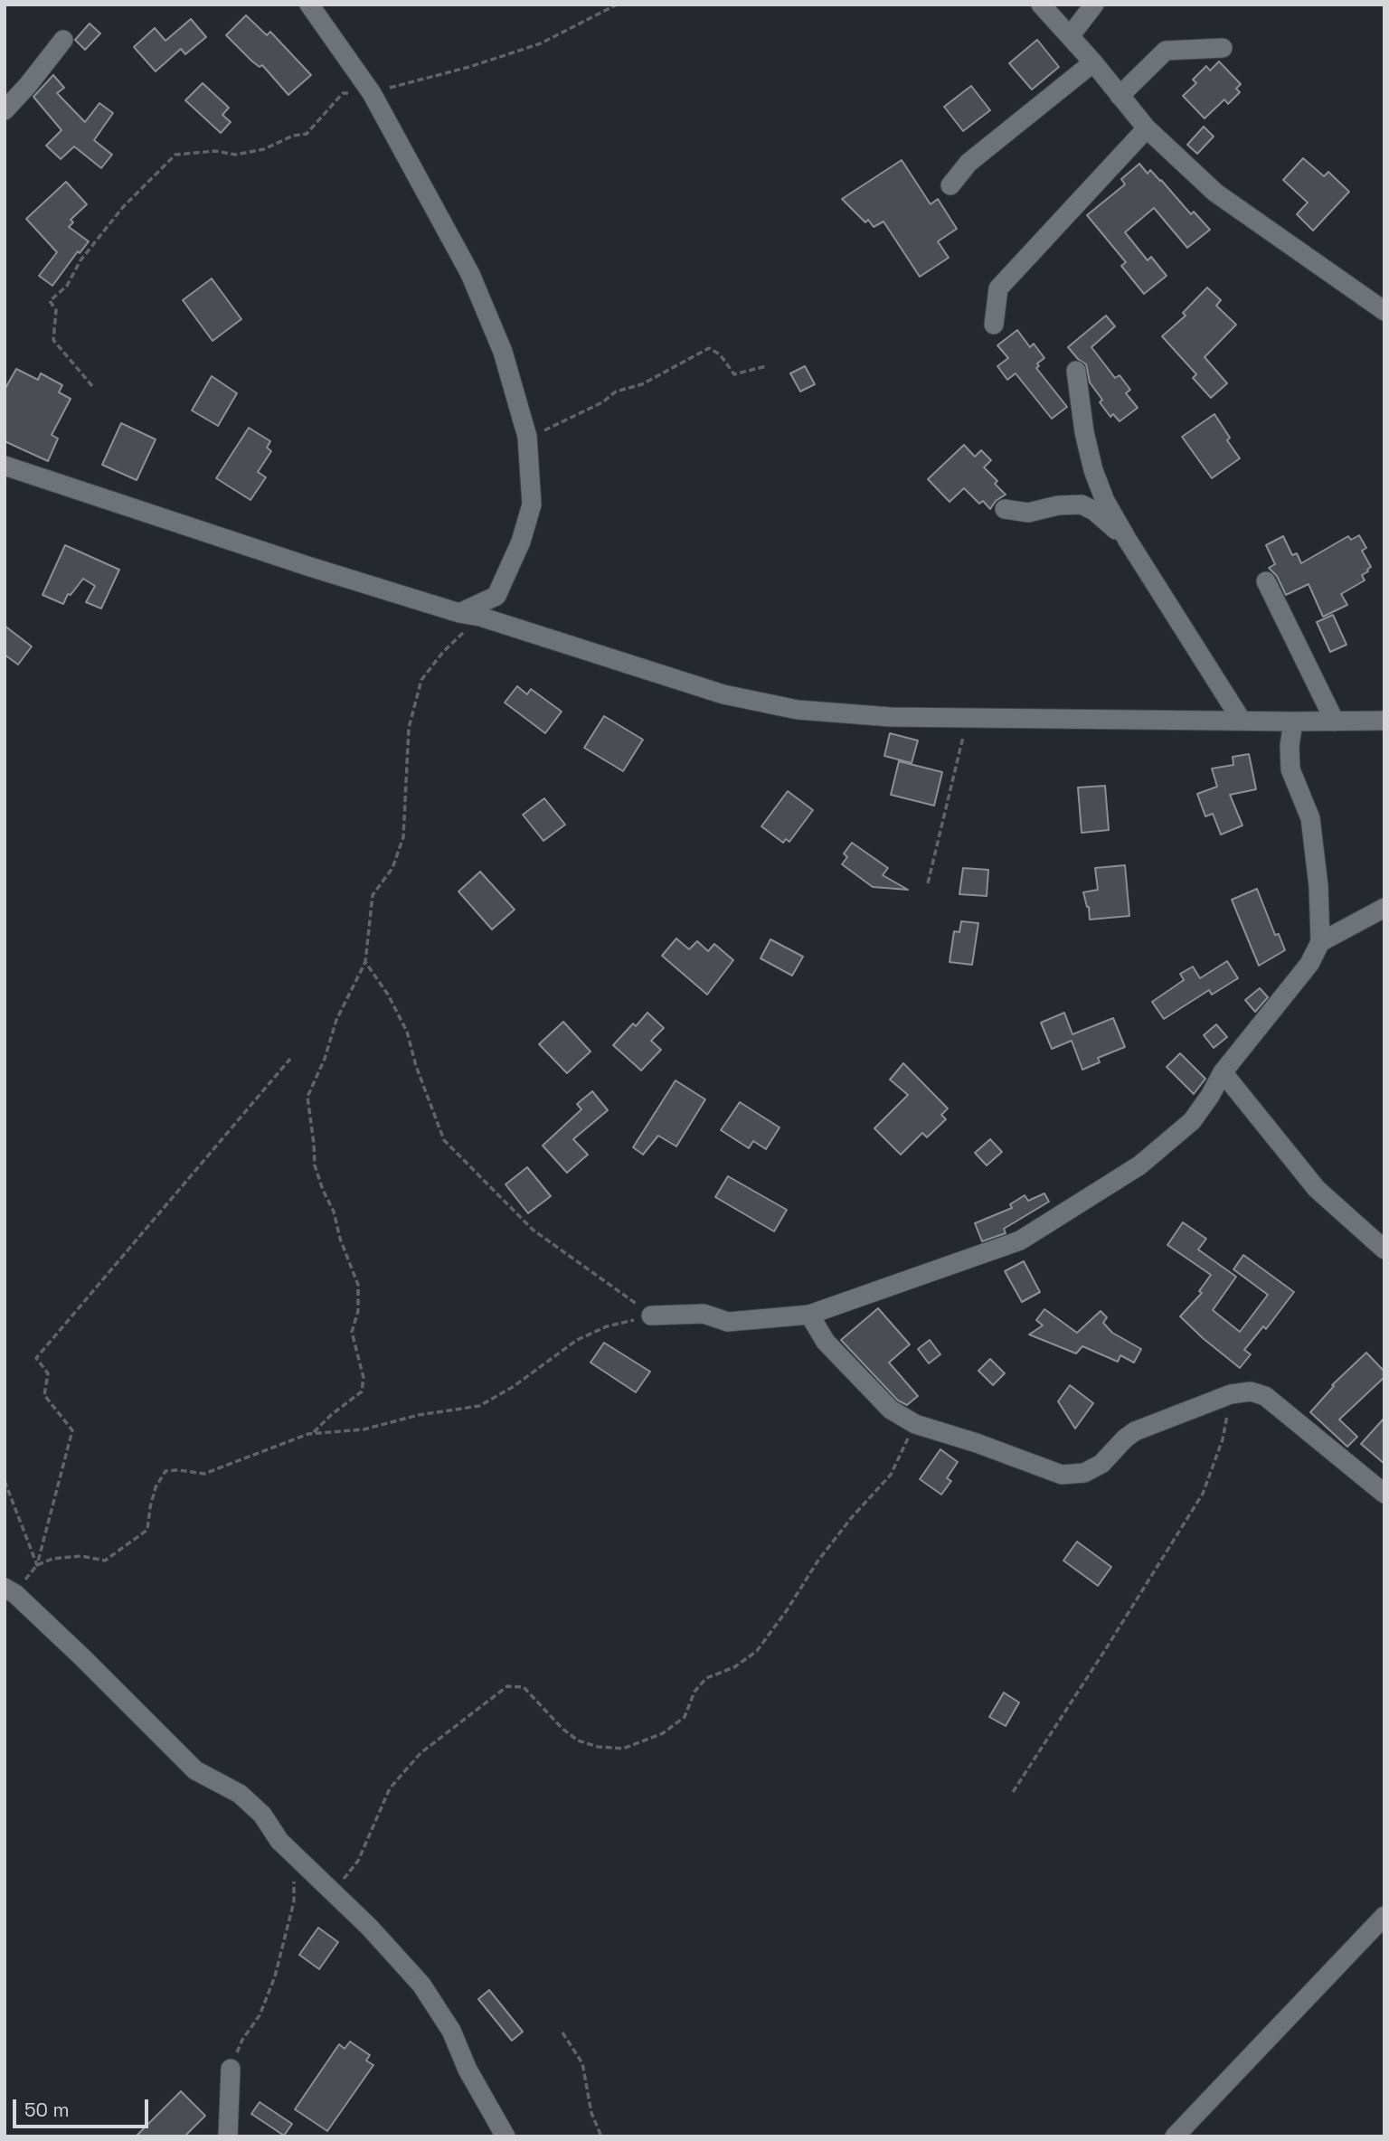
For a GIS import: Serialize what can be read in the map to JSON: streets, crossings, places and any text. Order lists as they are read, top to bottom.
{
  "scale_bar": "50 m"
}
